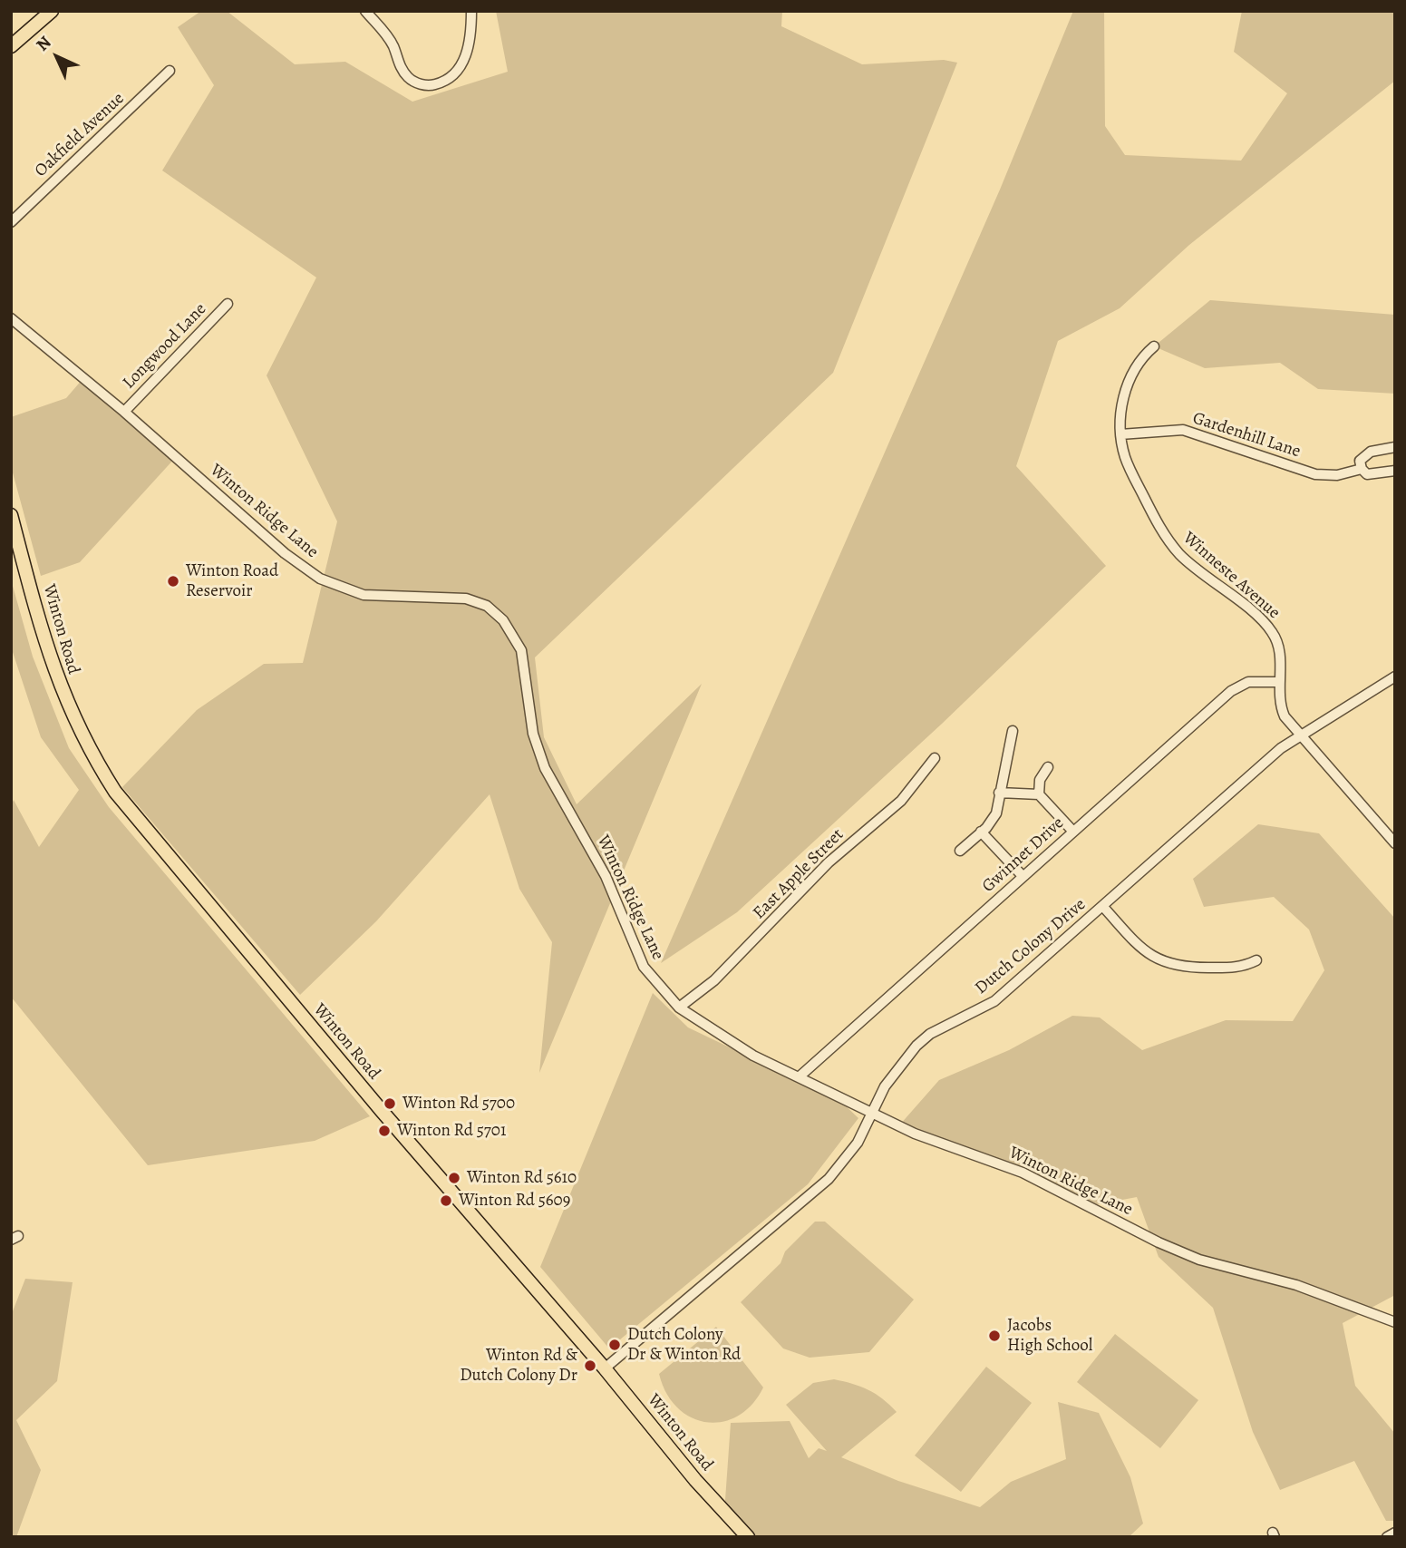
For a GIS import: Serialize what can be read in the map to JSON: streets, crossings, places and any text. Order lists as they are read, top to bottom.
{
  "streets": {
    "main road": ["Winton Road"],
    "street": [
      "Oakfield Avenue",
      "Longwood Lane",
      "Gardenhill Lane",
      "Winton Ridge Lane",
      "Winneste Avenue",
      "Gwinnet Drive",
      "East Apple Street",
      "Dutch Colony Drive"
    ]
  },
  "crossings": [
    ["Longwood Lane", "Winton Ridge Lane"],
    ["Gardenhill Lane", "Winneste Avenue"],
    ["Winton Ridge Lane", "Gwinnet Drive"],
    ["Winton Ridge Lane", "East Apple Street"],
    ["Winton Ridge Lane", "Dutch Colony Drive"],
    ["Winneste Avenue", "Gwinnet Drive"],
    ["Winneste Avenue", "Dutch Colony Drive"],
    ["Winton Road", "Dutch Colony Drive"]
  ],
  "places": [
    "Winton Road Reservoir",
    "Winton Rd 5700",
    "Winton Rd 5701",
    "Winton Rd 5610",
    "Winton Rd 5609",
    "Jacobs High School",
    "Dutch Colony Dr & Winton Rd",
    "Winton Rd & Dutch Colony Dr"
  ],
  "north": "top left"
}
